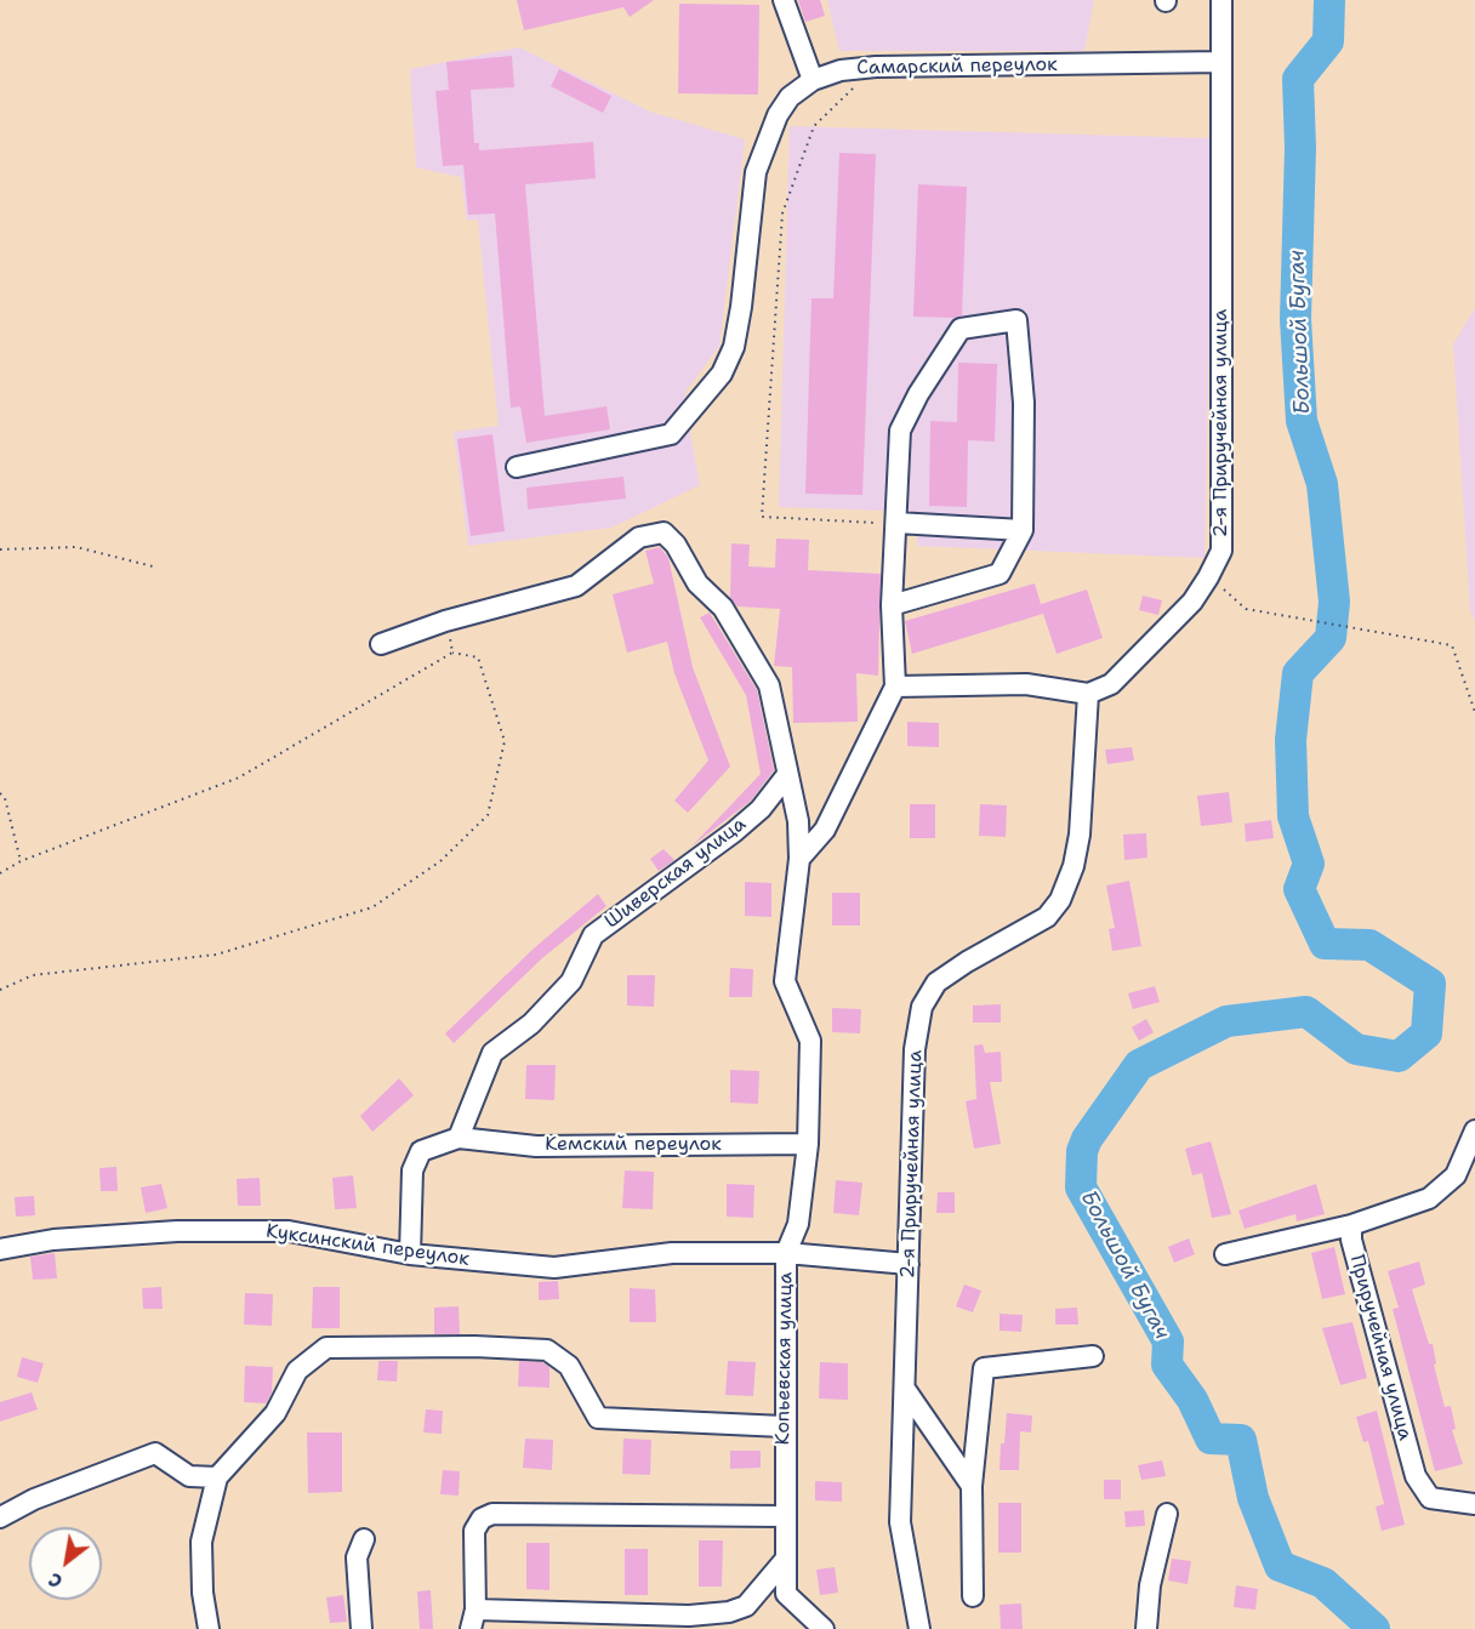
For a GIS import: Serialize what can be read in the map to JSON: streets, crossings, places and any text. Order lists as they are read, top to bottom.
{
  "streets": {
    "street": [
      "Самарский переулок",
      "2-я Приручейная улица",
      "Шиверская улица",
      "Кемский переулок",
      "Куксинский переулок",
      "Приручейная улица",
      "Копьевская улица"
    ]
  },
  "crossings": [
    ["Самарский переулок", "2-я Приручейная улица"],
    ["2-я Приручейная улица", "Куксинский переулок"],
    ["Шиверская улица", "Кемский переулок"],
    ["Шиверская улица", "Копьевская улица"],
    ["Кемский переулок", "Копьевская улица"],
    ["Куксинский переулок", "Копьевская улица"]
  ],
  "water": ["Большой Бугач"],
  "north": "bottom left"
}
